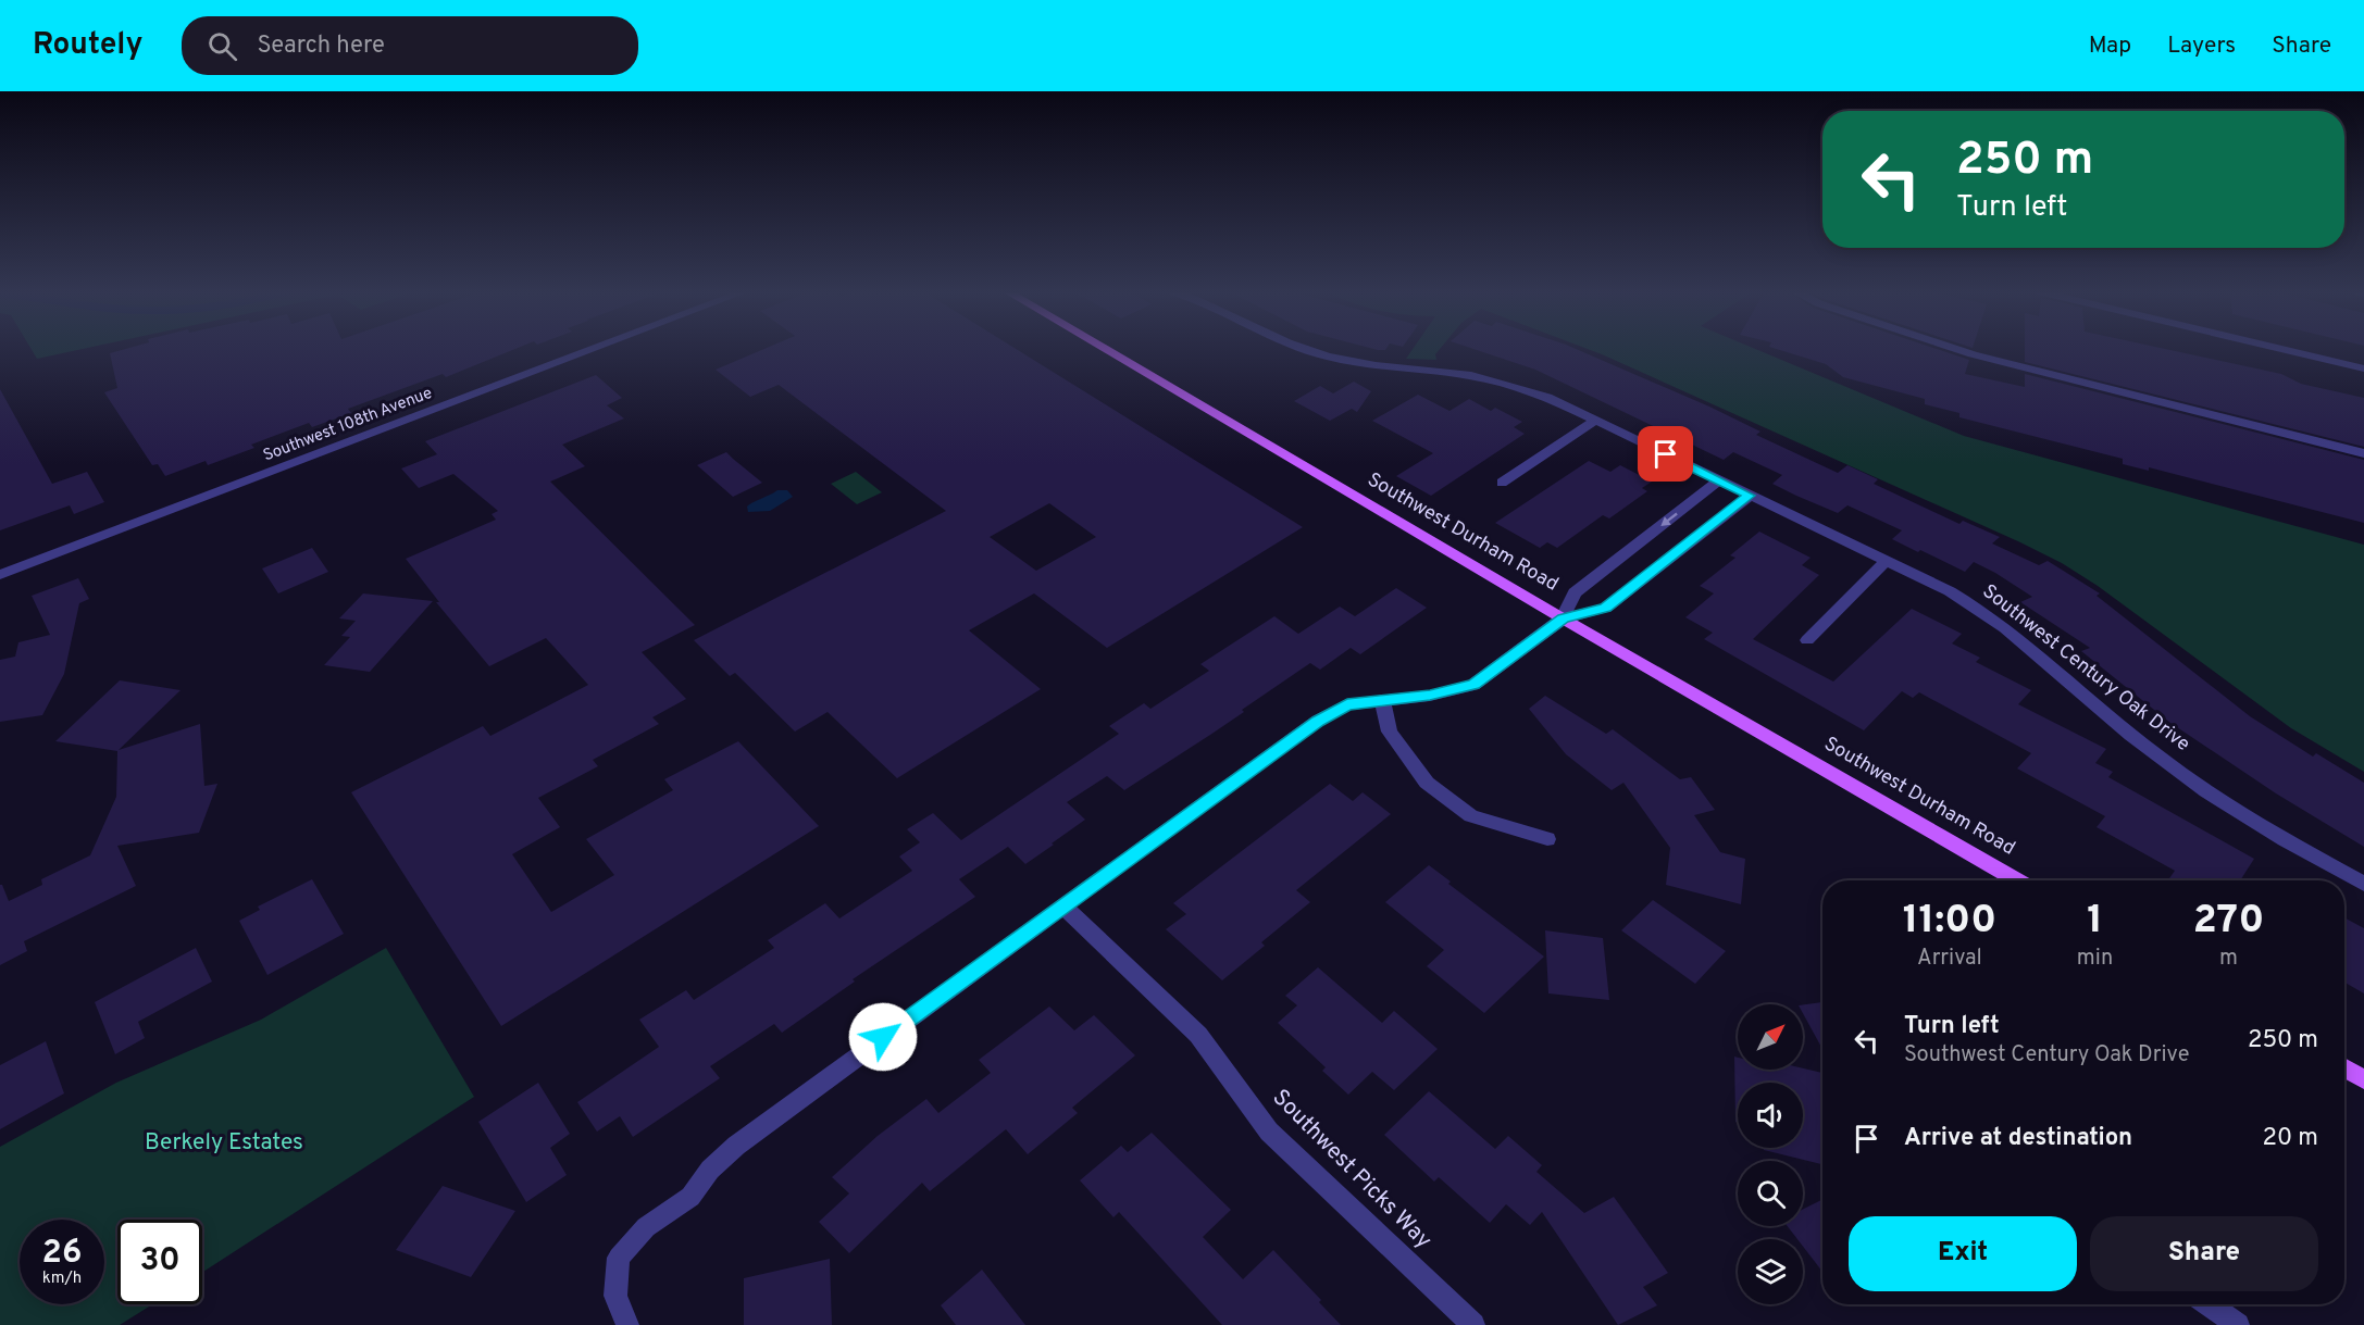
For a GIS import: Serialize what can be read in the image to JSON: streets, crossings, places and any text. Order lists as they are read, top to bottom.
{
  "streets": {
    "main road": ["Southwest Durham Road"],
    "street": ["Southwest 108th Avenue", "Southwest Century Oak Drive", "Southwest Picks Way"]
  },
  "parks": ["Berkely Estates"],
  "north": "top right",
  "page": {
    "header": "Routely",
    "search": "Search here",
    "nav": ["Map", "Layers", "Share"],
    "turn": ["250 m", "Turn left"],
    "eta": [
      "11:00",
      "Arrival",
      "1",
      "min",
      "270",
      "m"
    ],
    "list": [
      {
        "name": "Turn left",
        "note": "Southwest Century Oak Drive",
        "value": "250 m"
      },
      {
        "name": "Arrive at destination",
        "value": "20 m"
      }
    ],
    "buttons": ["Exit", "Share"],
    "speed": "26 km/h",
    "limit": "30"
  }
}
